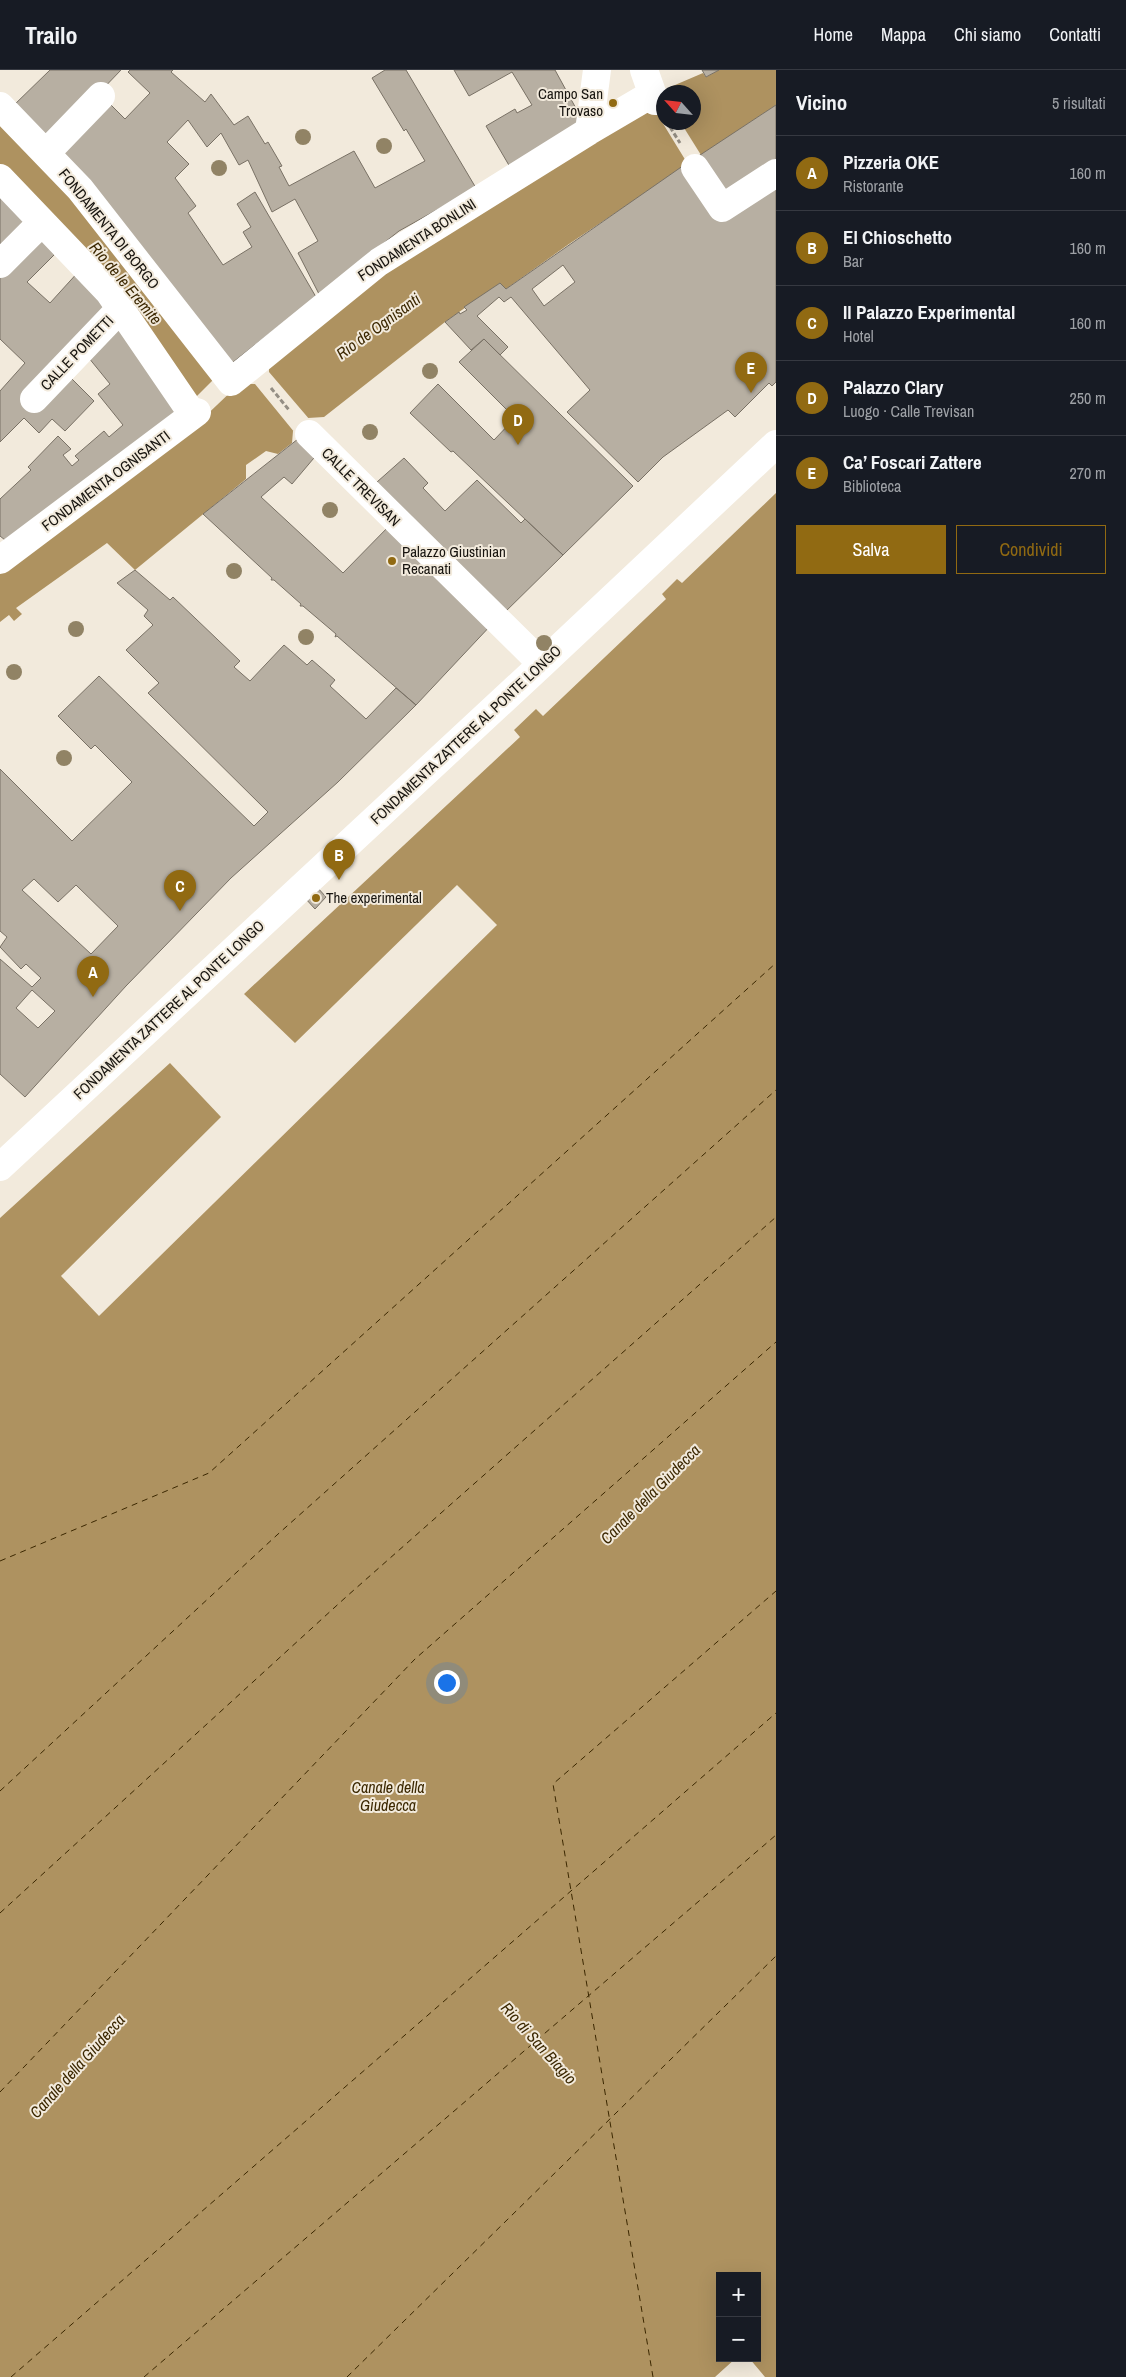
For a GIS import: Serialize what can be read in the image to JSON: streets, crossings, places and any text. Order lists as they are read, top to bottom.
{
  "streets": {
    "street": [
      "FONDAMENTA DI BORGO",
      "FONDAMENTA BONLINI",
      "CALLE POMETTI",
      "FONDAMENTA OGNISANTI",
      "CALLE TREVISAN",
      "FONDAMENTA ZATTERE AL PONTE LONGO"
    ]
  },
  "crossings": [
    ["FONDAMENTA DI BORGO", "FONDAMENTA BONLINI"],
    ["CALLE POMETTI", "FONDAMENTA OGNISANTI"],
    ["CALLE TREVISAN", "FONDAMENTA ZATTERE AL PONTE LONGO"]
  ],
  "water": [
    "Rio de le Eremite",
    "Rio de Ognisanti",
    "Canale della Giudecca",
    "Rio di San Biagio"
  ],
  "places": ["Campo San Trovaso", "Palazzo Giustinian Recanati", "The experimental"],
  "north": "top left",
  "page": {
    "header": "Trailo",
    "nav": [
      "Home",
      "Mappa",
      "Chi siamo",
      "Contatti"
    ],
    "heading": ["Vicino", "5 risultati"],
    "list": [
      {
        "mark": "A",
        "name": "Pizzeria OKE",
        "note": "Ristorante",
        "value": "160 m"
      },
      {
        "mark": "B",
        "name": "El Chioschetto",
        "note": "Bar",
        "value": "160 m"
      },
      {
        "mark": "C",
        "name": "Il Palazzo Experimental",
        "note": "Hotel",
        "value": "160 m"
      },
      {
        "mark": "D",
        "name": "Palazzo Clary",
        "note": "Luogo · Calle Trevisan",
        "value": "250 m"
      },
      {
        "mark": "E",
        "name": "Ca’ Foscari Zattere",
        "note": "Biblioteca",
        "value": "270 m"
      }
    ],
    "pins": [
      "E",
      "D",
      "B",
      "C",
      "A"
    ],
    "buttons": ["Salva", "Condividi"],
    "map_buttons": ["+", "−"]
  }
}
